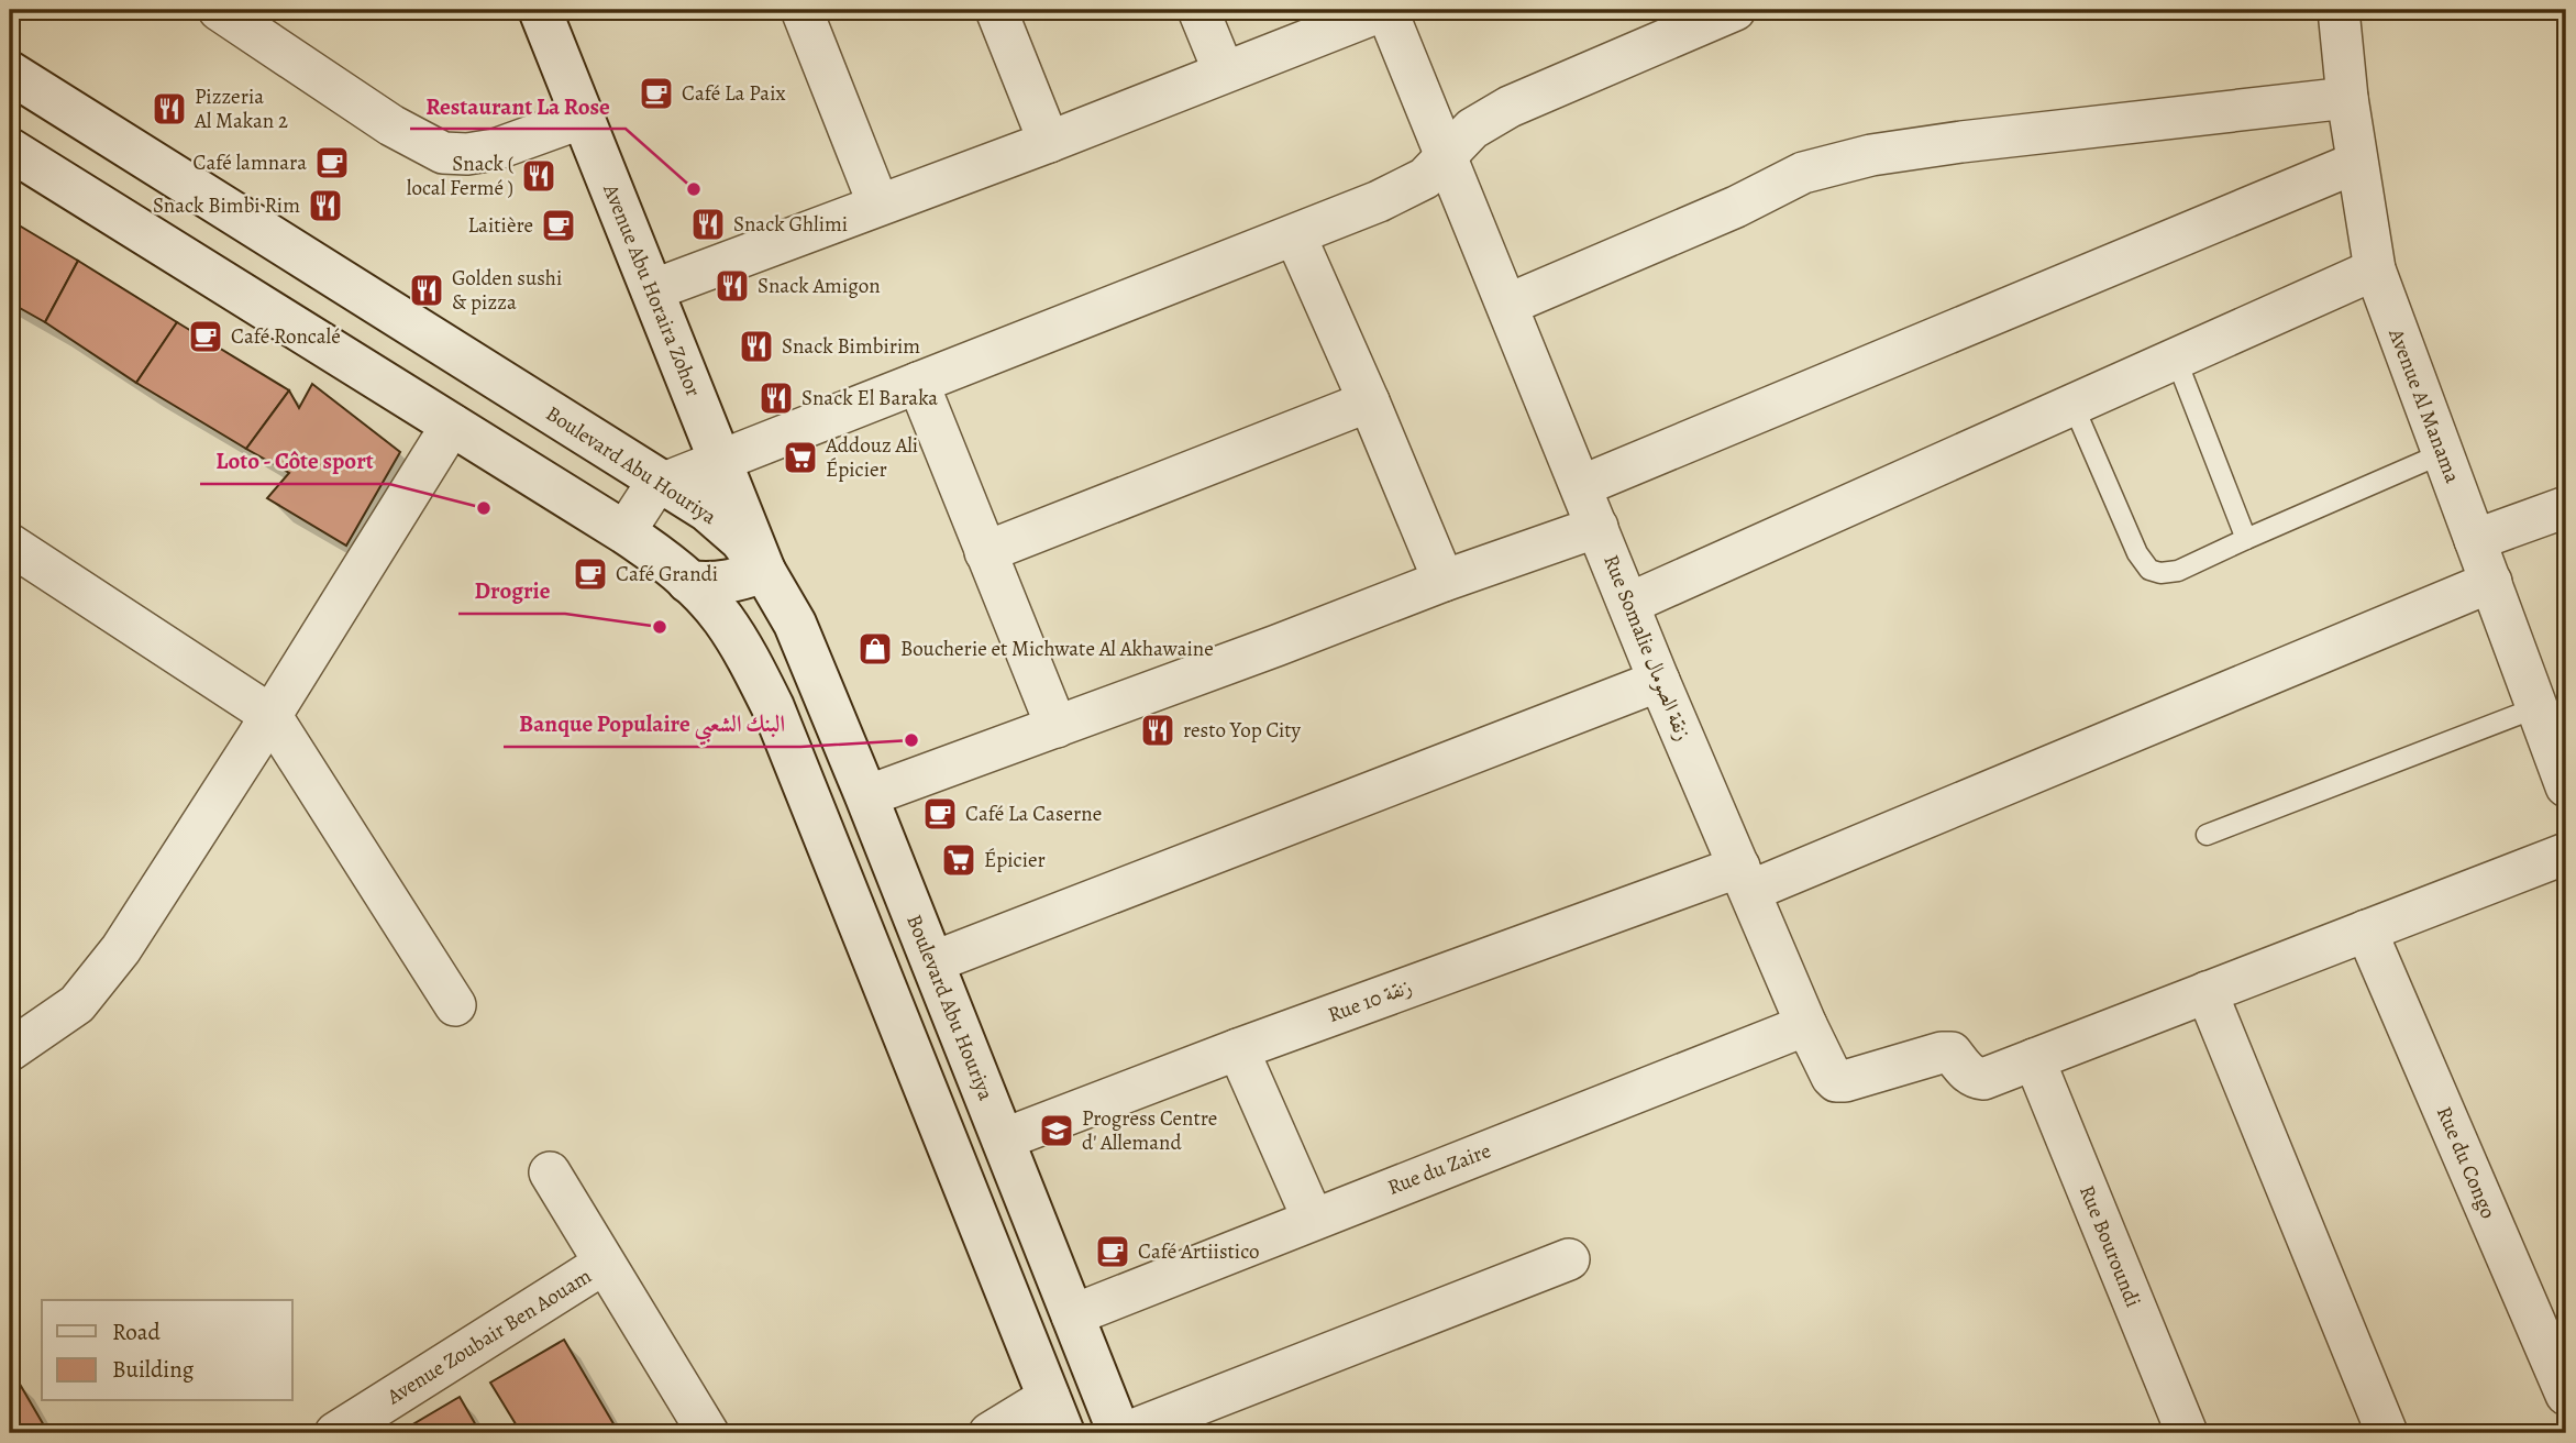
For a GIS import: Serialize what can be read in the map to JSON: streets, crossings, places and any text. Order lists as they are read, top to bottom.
{
  "streets": {
    "main road": ["Avenue Abu Horaira Zohor", "Boulevard Abu Houriya"],
    "street": [
      "Avenue Al Manama",
      "Rue Somalie زنقة الصومال",
      "Rue 10 زنقة",
      "Rue du Congo",
      "Rue du Zaire",
      "Rue Bouroundi",
      "Avenue Zoubair Ben Aouam"
    ]
  },
  "crossings": [
    ["Avenue Abu Horaira Zohor", "Boulevard Abu Houriya"],
    ["Avenue Al Manama", "Rue 10 زنقة"],
    ["Boulevard Abu Houriya", "Rue 10 زنقة"],
    ["Boulevard Abu Houriya", "Rue du Zaire"],
    ["Rue Somalie زنقة الصومال", "Rue 10 زنقة"],
    ["Rue Somalie زنقة الصومال", "Rue du Zaire"],
    ["Rue Somalie زنقة الصومال", "Rue Bouroundi"]
  ],
  "places": {
    "cafe": [
      "Café La Paix",
      "Café lamnara",
      "Laitière",
      "Café Roncalé",
      "Café Grandi",
      "Café La Caserne",
      "Café Artiistico"
    ],
    "restaurant": [
      "Pizzeria Al Makan 2",
      "Snack ( local Fermé )",
      "Snack Bimbi Rim",
      "Snack Ghlimi",
      "Snack Amigon",
      "Golden sushi & pizza",
      "Snack Bimbirim",
      "Snack El Baraka",
      "resto Yop City"
    ],
    "other": [
      "Restaurant La Rose",
      "Loto - Côte sport",
      "Drogrie",
      "Banque Populaire البنك الشعبي"
    ],
    "supermarket": ["Addouz Ali Épicier", "Épicier"],
    "shop": ["Boucherie et Michwate Al Akhawaine"],
    "school or university": ["Progress Centre d' Allemand"]
  },
  "legend": ["Road", "Building"]
}
